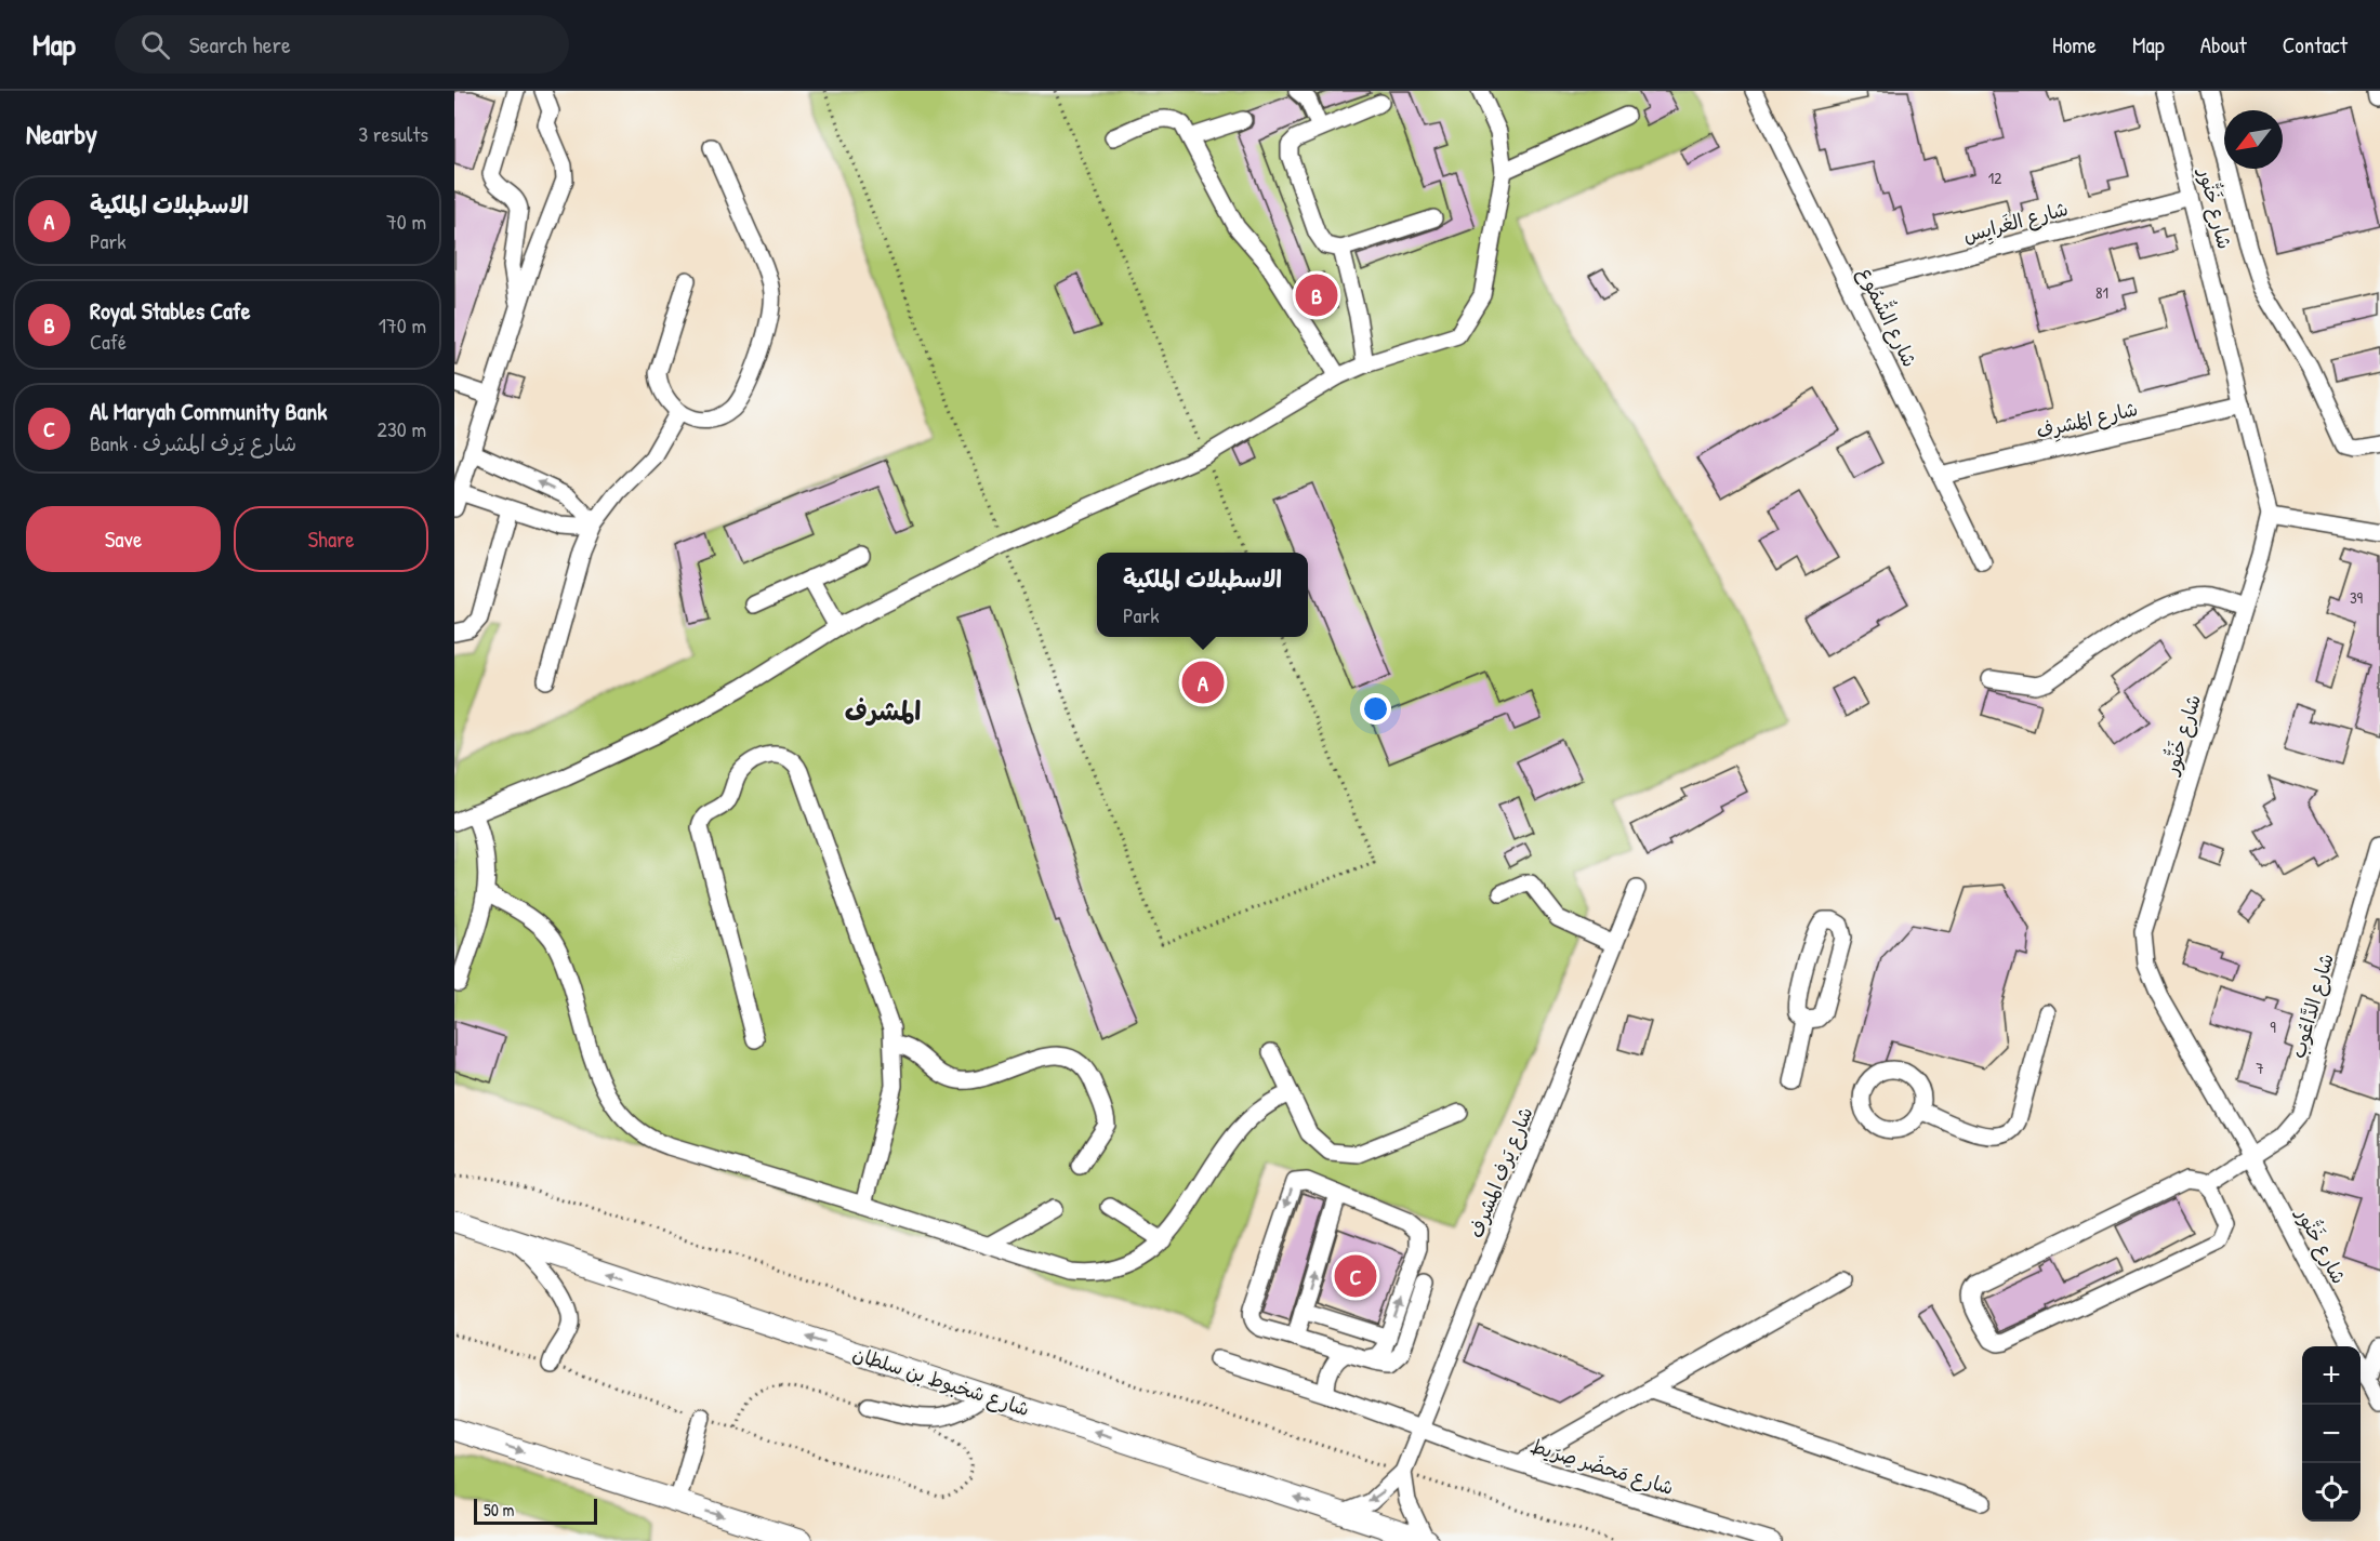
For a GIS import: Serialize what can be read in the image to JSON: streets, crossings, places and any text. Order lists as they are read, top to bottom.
{
  "streets": {
    "main road": ["شارع شخبوط بن سلطان"],
    "street": [
      "شارع خَنُّور",
      "شارع الغَرايِس",
      "شارع الشُّمُوع",
      "شارع المُشرِف",
      "شارع الدَّاعُوب",
      "شارع يَرف المشرف",
      "شارع مَحضَر صِرَيط"
    ]
  },
  "crossings": [
    ["شارع خَنُّور", "شارع الغَرايِس"],
    ["شارع خَنُّور", "شارع المُشرِف"],
    ["شارع خَنُّور", "شارع الدَّاعُوب"],
    ["شارع الغَرايِس", "شارع الشُّمُوع"],
    ["شارع الشُّمُوع", "شارع المُشرِف"],
    ["شارع يَرف المشرف", "شارع شخبوط بن سلطان"],
    ["شارع يَرف المشرف", "شارع مَحضَر صِرَيط"]
  ],
  "one_way": ["شارع شخبوط بن سلطان"],
  "districts": ["المشرف"],
  "house_numbers": [
    "12",
    "81",
    "39",
    "9",
    "7"
  ],
  "scale_bar": "50 m",
  "north": "bottom left",
  "page": {
    "header": "Map",
    "search": "Search here",
    "nav": [
      "Home",
      "Map",
      "About",
      "Contact"
    ],
    "heading": ["Nearby", "3 results"],
    "list": [
      {
        "mark": "A",
        "name": "الاسطبلات الملكية",
        "note": "Park",
        "value": "70 m"
      },
      {
        "mark": "B",
        "name": "Royal Stables Cafe",
        "note": "Café",
        "value": "170 m"
      },
      {
        "mark": "C",
        "name": "Al Maryah Community Bank",
        "note": "Bank · شارع يَرف المشرف",
        "value": "230 m"
      }
    ],
    "pins": ["B", "A", "C"],
    "buttons": ["Save", "Share"],
    "popup": ["الاسطبلات الملكية", "Park"],
    "map_buttons": ["+", "−"],
    "scale": "50 m"
  }
}
